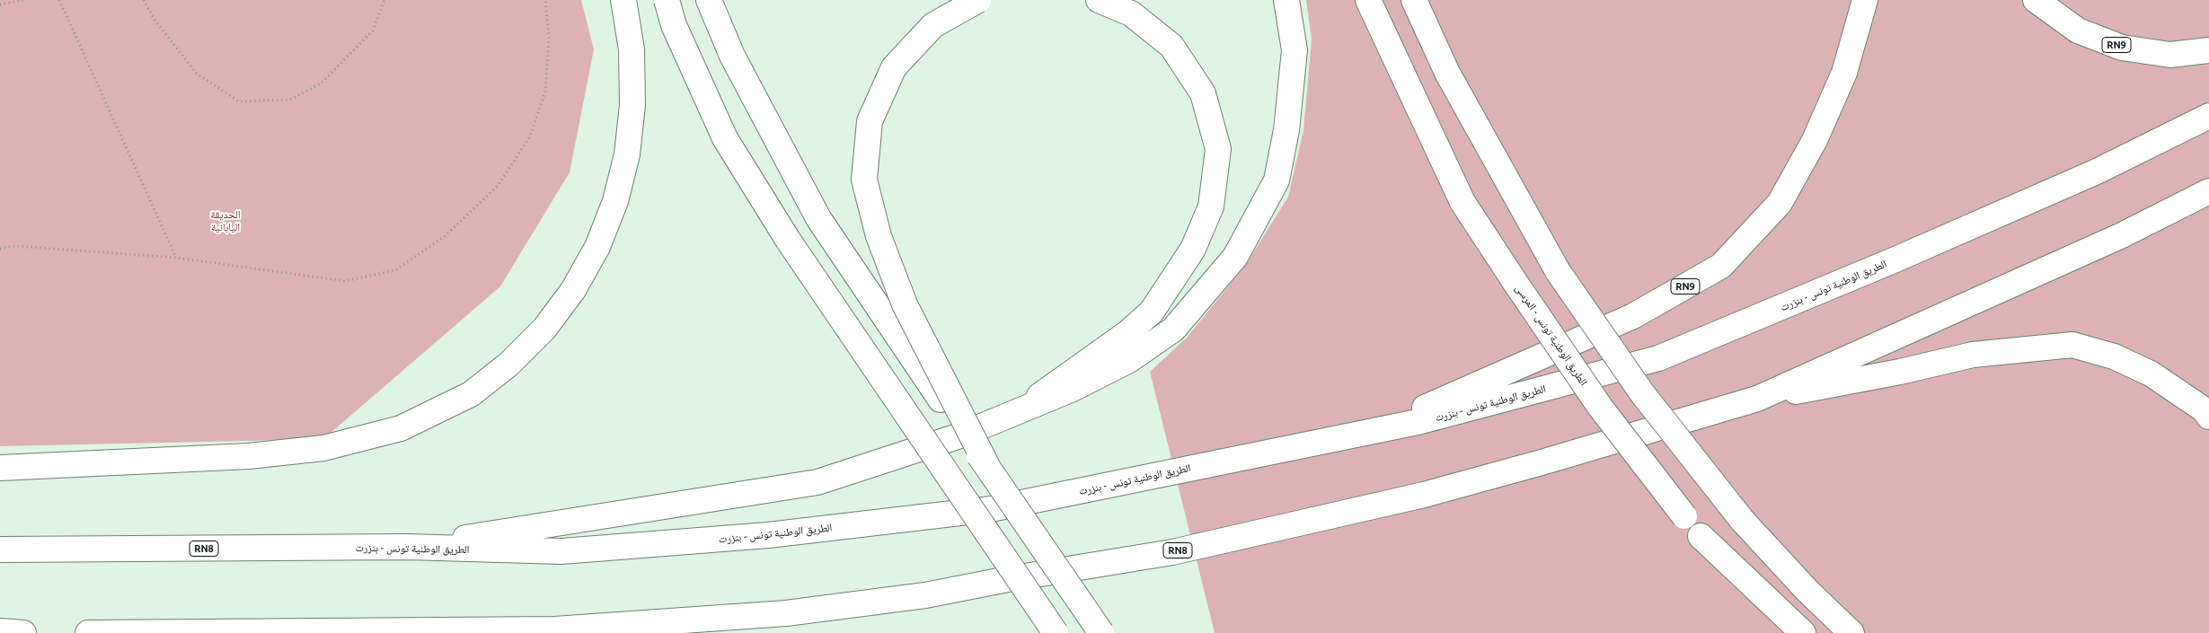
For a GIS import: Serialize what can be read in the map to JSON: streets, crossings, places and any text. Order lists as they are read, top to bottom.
{
  "streets": {
    "highway": [
      "RN9",
      "الطريق الوطنية تونس - بنزرت",
      "الطريق الوطنية تونس - المرسى",
      "RN8"
    ]
  },
  "crossings": [
    ["RN9", "الطريق الوطنية تونس - بنزرت"]
  ],
  "parks": ["الحديقة اليابانية"]
}
